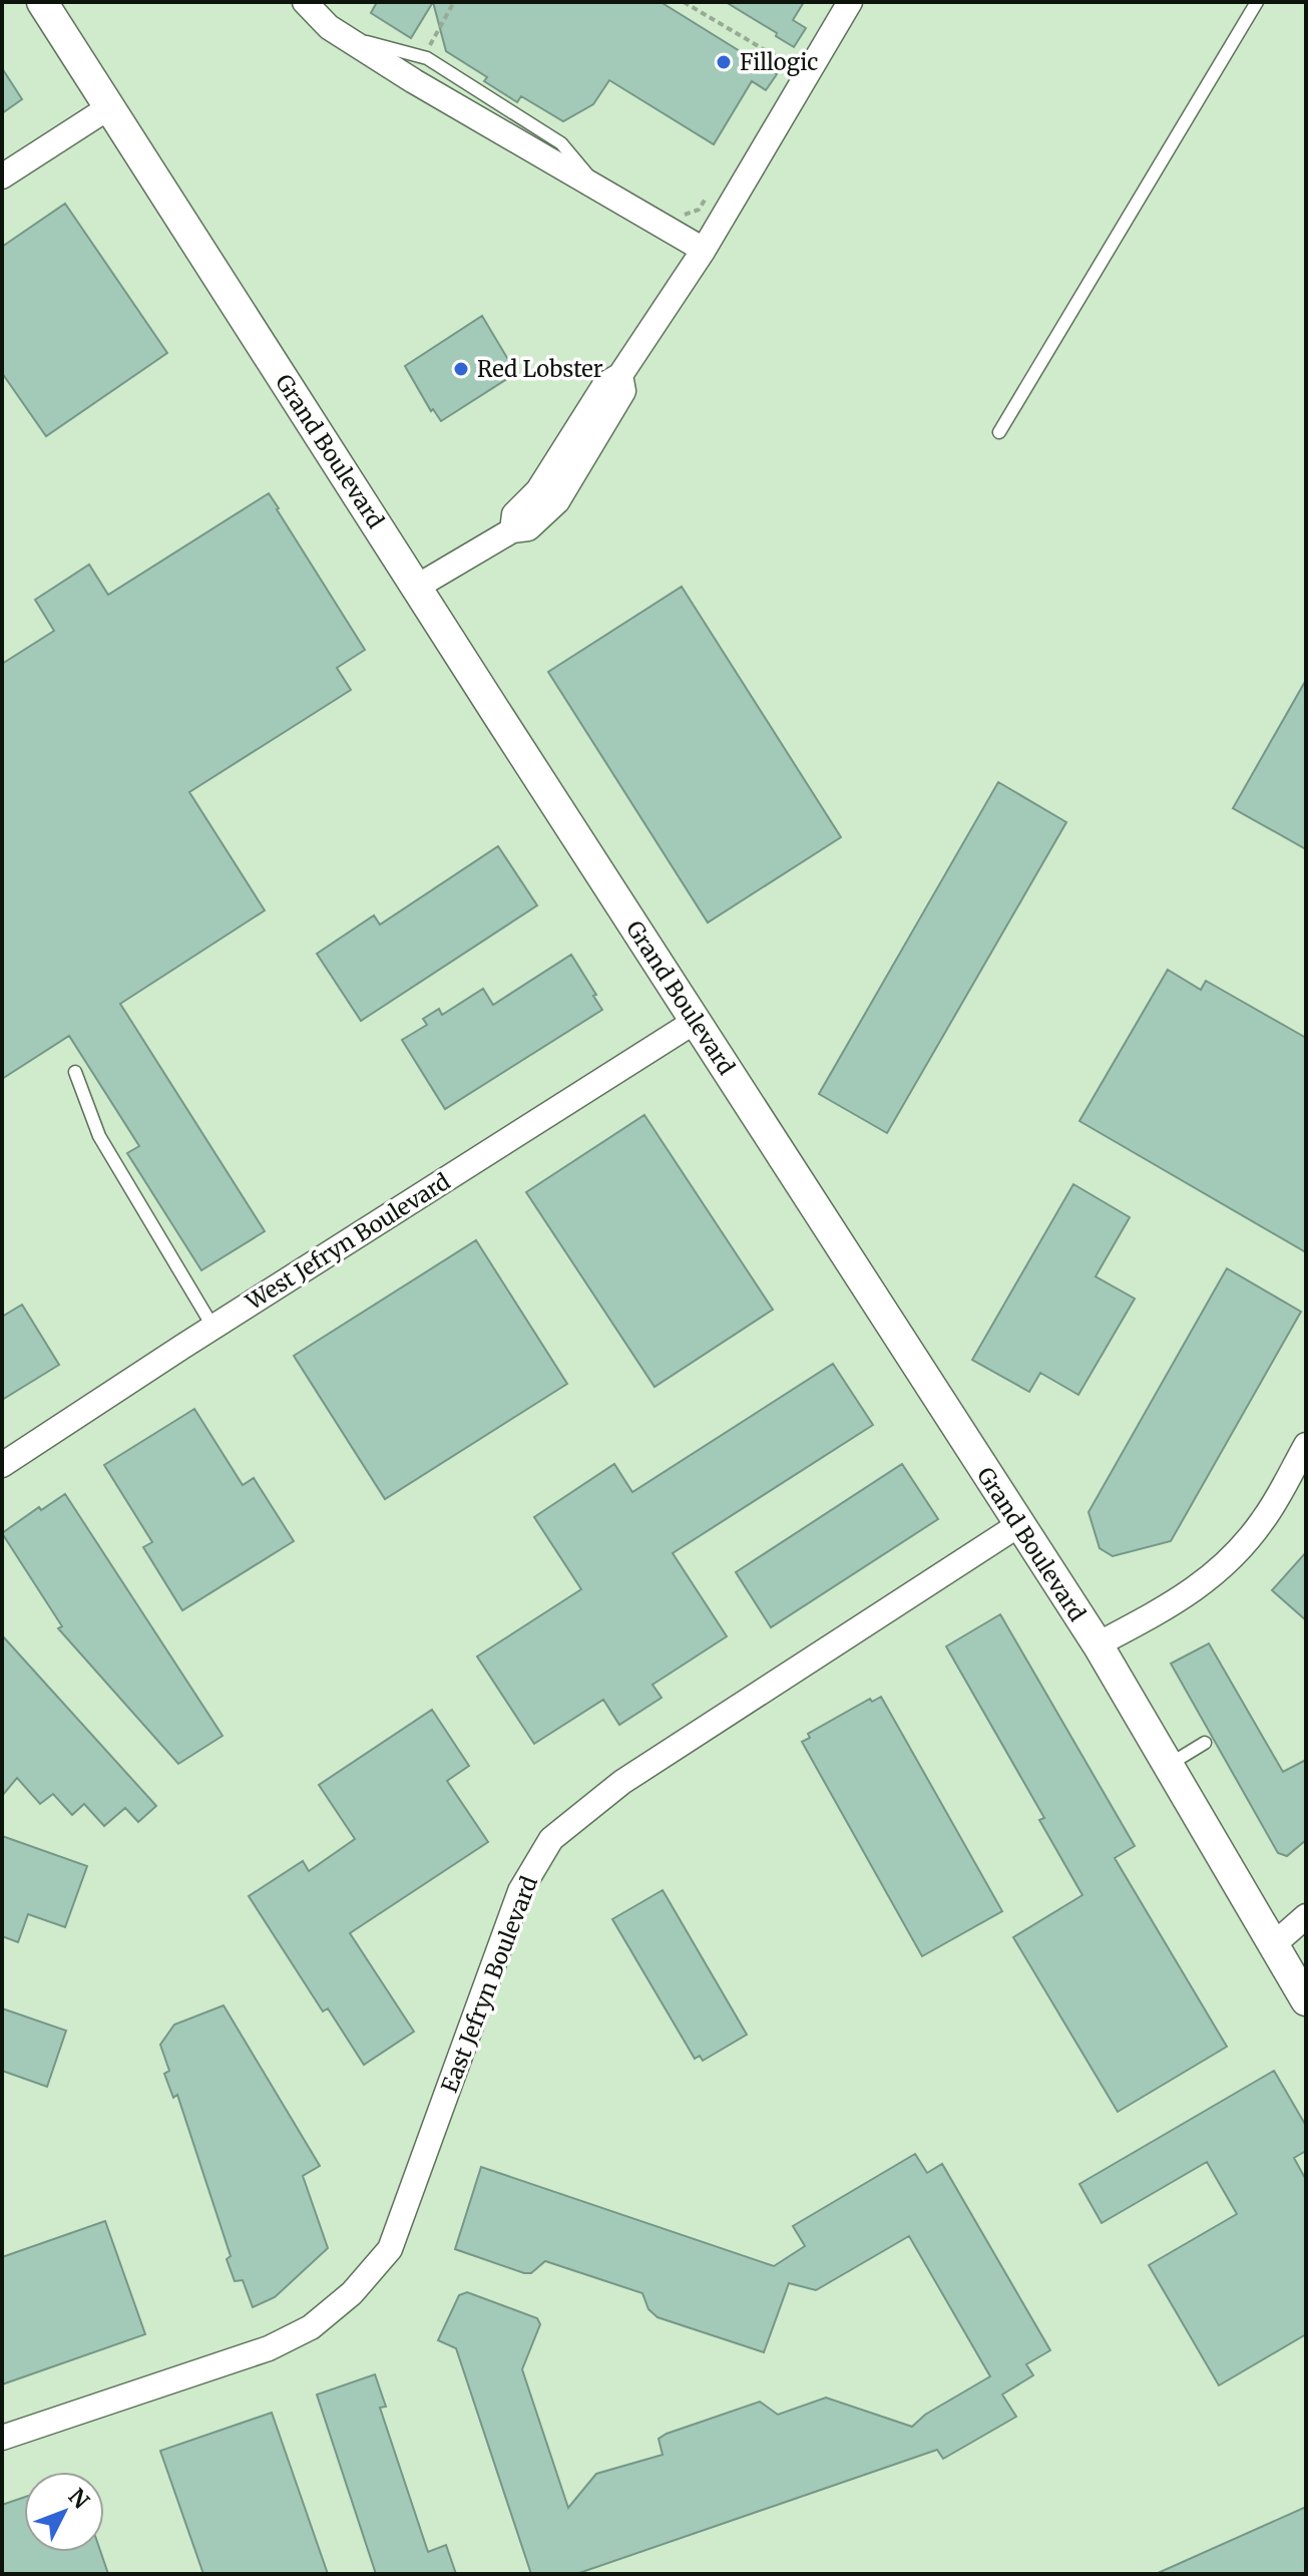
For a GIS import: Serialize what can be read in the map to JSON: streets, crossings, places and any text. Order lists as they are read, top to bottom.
{
  "streets": {
    "street": ["Grand Boulevard", "West Jefryn Boulevard", "East Jefryn Boulevard"]
  },
  "crossings": [
    ["Grand Boulevard", "West Jefryn Boulevard"],
    ["Grand Boulevard", "East Jefryn Boulevard"]
  ],
  "places": ["Fillogic", "Red Lobster"],
  "north": "top right"
}
